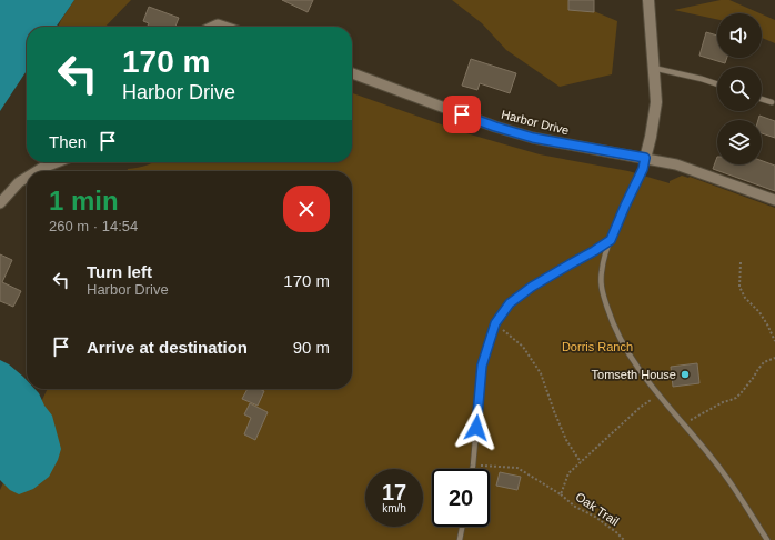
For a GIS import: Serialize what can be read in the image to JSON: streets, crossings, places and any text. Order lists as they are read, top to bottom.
{
  "streets": {
    "street": ["Harbor Drive"],
    "path": ["Oak Trail"]
  },
  "parks": ["Dorris Ranch"],
  "places": ["Tomseth House"],
  "page": {
    "turn": ["170 m", "Harbor Drive"],
    "then": "Then",
    "heading": ["1 min", "260 m · 14:54"],
    "list": [
      {
        "name": "Turn left",
        "note": "Harbor Drive",
        "value": "170 m"
      },
      {
        "name": "Arrive at destination",
        "value": "90 m"
      }
    ],
    "speed": "17 km/h",
    "limit": "20"
  }
}
